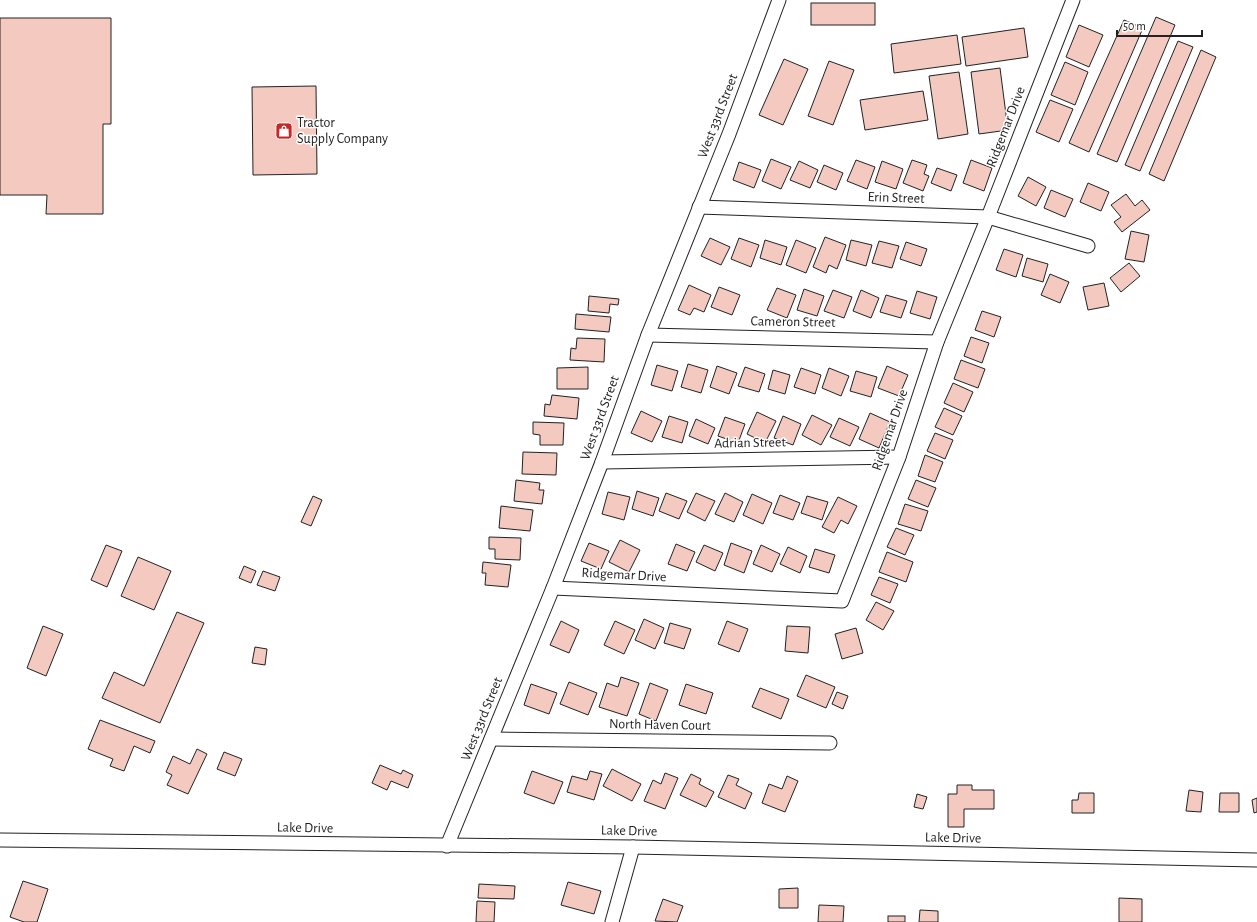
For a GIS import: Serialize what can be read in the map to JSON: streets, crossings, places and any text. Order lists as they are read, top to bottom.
{
  "streets": {
    "street": [
      "West 33rd Street",
      "Ridgemar Drive",
      "Erin Street",
      "Cameron Street",
      "Adrian Street",
      "North Haven Court",
      "Lake Drive"
    ]
  },
  "crossings": [
    ["West 33rd Street", "Ridgemar Drive"],
    ["West 33rd Street", "Erin Street"],
    ["West 33rd Street", "Cameron Street"],
    ["West 33rd Street", "Adrian Street"],
    ["West 33rd Street", "North Haven Court"],
    ["West 33rd Street", "Lake Drive"],
    ["Ridgemar Drive", "Erin Street"],
    ["Ridgemar Drive", "Cameron Street"],
    ["Ridgemar Drive", "Adrian Street"]
  ],
  "places": {
    "shop": ["Tractor Supply Company"]
  },
  "scale_bar": "50 m"
}
